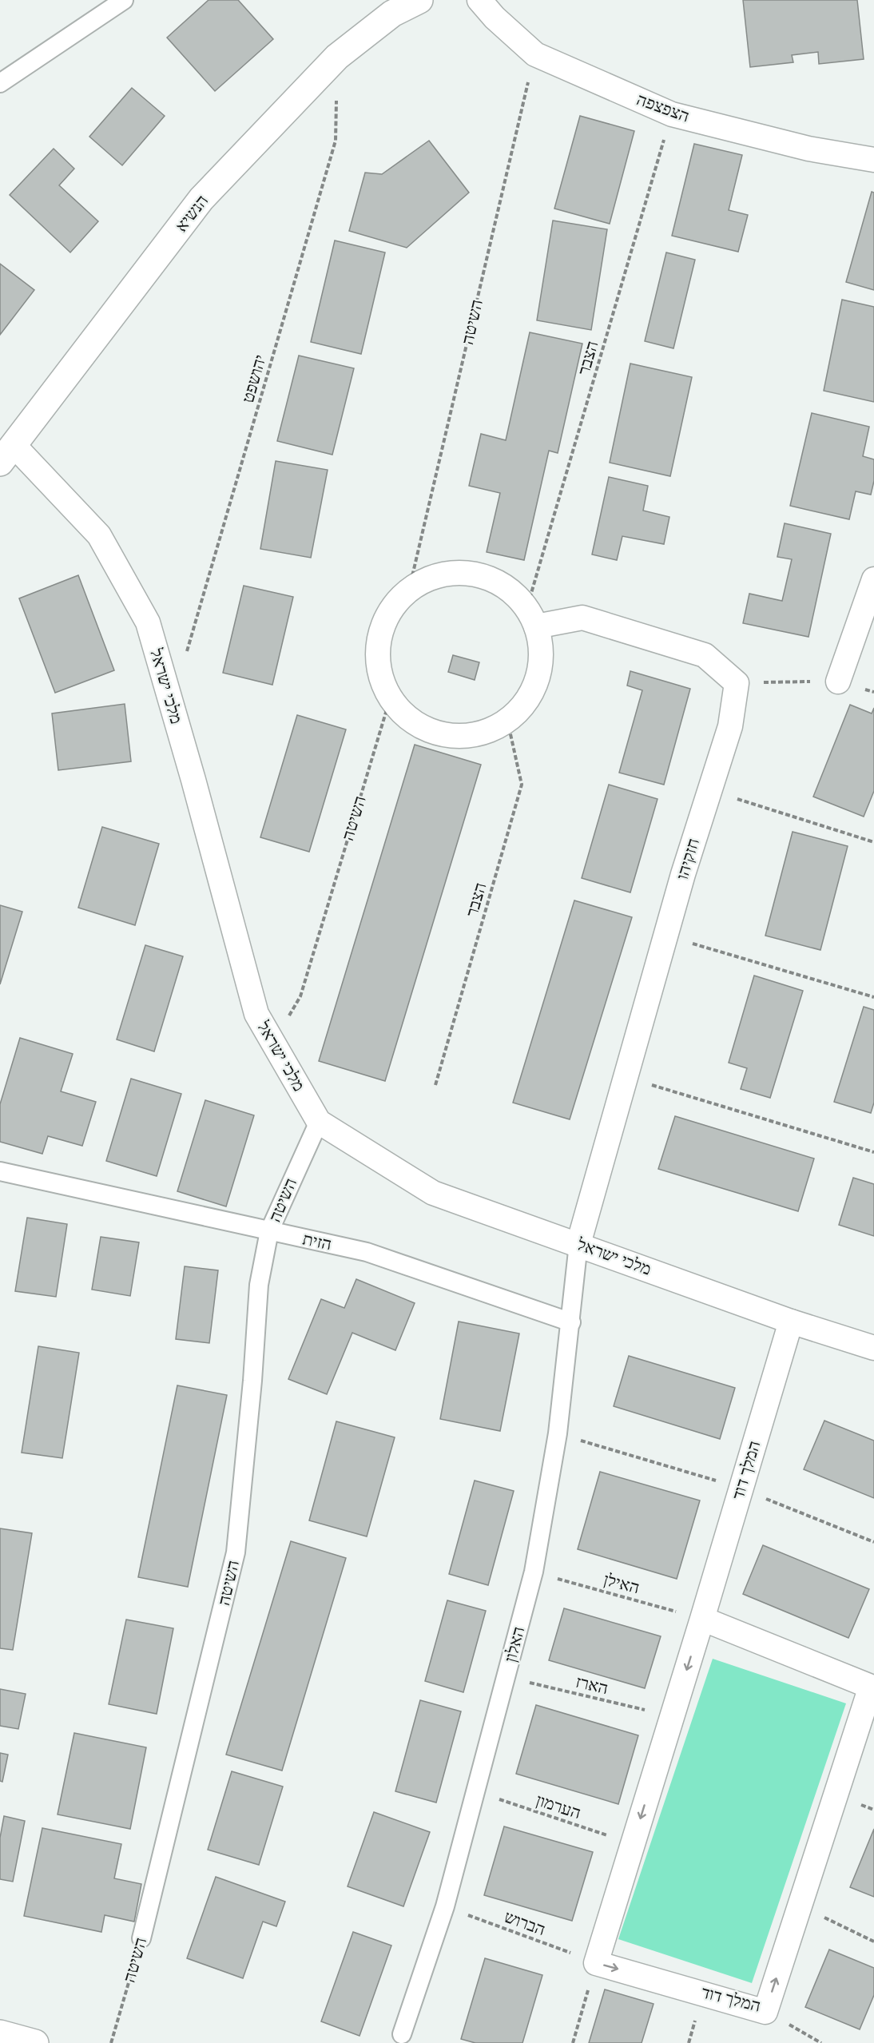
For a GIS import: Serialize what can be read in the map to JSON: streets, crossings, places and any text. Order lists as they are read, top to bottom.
{
  "streets": {
    "street": [
      "הצפצפה",
      "הנשיא",
      "השיטה",
      "מלכי ישראל",
      "חזקיהו",
      "הזית",
      "המלך דוד",
      "האלון"
    ],
    "path": [
      "הצבר",
      "יהושפט",
      "האילן",
      "הארז",
      "הערמון",
      "הברוש"
    ]
  },
  "crossings": [
    ["הצפצפה", "השיטה"],
    ["הצפצפה", "הצבר"],
    ["הנשיא", "יהושפט"],
    ["הנשיא", "מלכי ישראל"],
    ["השיטה", "הצבר"],
    ["השיטה", "מלכי ישראל"],
    ["השיטה", "הזית"],
    ["מלכי ישראל", "חזקיהו"],
    ["מלכי ישראל", "המלך דוד"],
    ["מלכי ישראל", "האלון"],
    ["חזקיהו", "האלון"],
    ["הזית", "האלון"],
    ["המלך דוד", "האילן"],
    ["המלך דוד", "הארז"],
    ["המלך דוד", "הערמון"],
    ["המלך דוד", "הברוש"],
    ["האילן", "האלון"],
    ["האלון", "הארז"],
    ["האלון", "הערמון"],
    ["האלון", "הברוש"]
  ]
}
